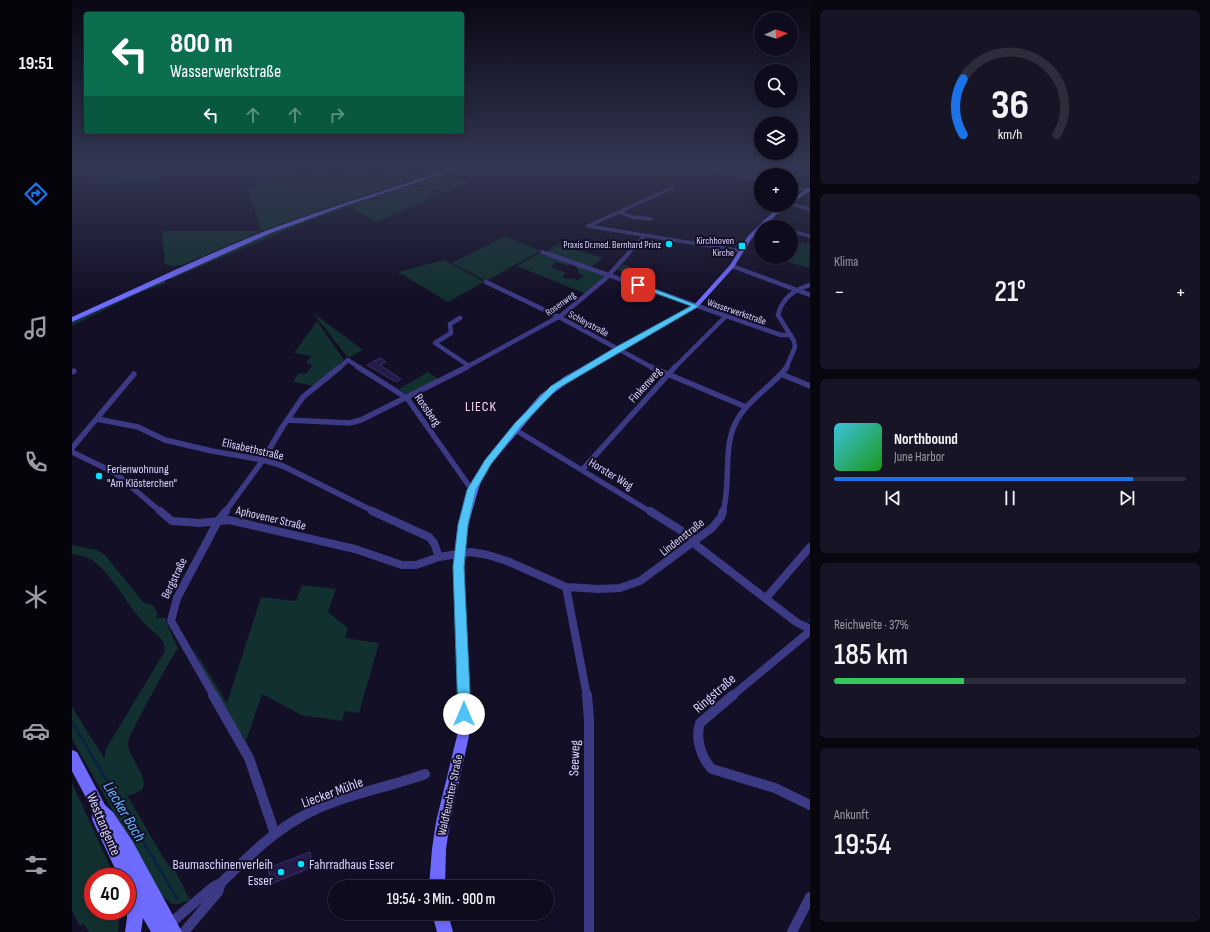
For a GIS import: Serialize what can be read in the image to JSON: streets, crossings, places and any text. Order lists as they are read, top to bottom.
{
  "streets": {
    "street": [
      "Rosenweg",
      "Wasserwerkstraße",
      "Schleystraße",
      "Finkenweg",
      "Rossberg",
      "Elisabethstraße",
      "Horster Weg",
      "Aphovener Straße",
      "Lindenstraße",
      "Bergstraße",
      "Ringstraße",
      "Seeweg",
      "Liecker Mühle",
      "Waldfeuchter Straße",
      "Westtangente"
    ]
  },
  "crossings": [
    ["Rosenweg", "Wasserwerkstraße"],
    ["Rosenweg", "Schleystraße"],
    ["Rosenweg", "Rossberg"],
    ["Rosenweg", "Bergstraße"],
    ["Wasserwerkstraße", "Finkenweg"],
    ["Wasserwerkstraße", "Lindenstraße"],
    ["Wasserwerkstraße", "Waldfeuchter Straße"],
    ["Schleystraße", "Finkenweg"],
    ["Schleystraße", "Lindenstraße"],
    ["Schleystraße", "Waldfeuchter Straße"],
    ["Finkenweg", "Horster Weg"],
    ["Rossberg", "Bergstraße"],
    ["Rossberg", "Waldfeuchter Straße"],
    ["Elisabethstraße", "Aphovener Straße"],
    ["Elisabethstraße", "Bergstraße"],
    ["Horster Weg", "Lindenstraße"],
    ["Horster Weg", "Ringstraße"],
    ["Horster Weg", "Waldfeuchter Straße"],
    ["Aphovener Straße", "Lindenstraße"],
    ["Aphovener Straße", "Bergstraße"],
    ["Aphovener Straße", "Waldfeuchter Straße"],
    ["Lindenstraße", "Seeweg"],
    ["Lindenstraße", "Waldfeuchter Straße"],
    ["Bergstraße", "Liecker Mühle"],
    ["Liecker Mühle", "Westtangente"]
  ],
  "districts": ["LIECK"],
  "water": ["Liecker Bach"],
  "places": {
    "other": [
      "Praxis Dr.med. Bernhard Prinz",
      "Ferienwohnung \"Am Klösterchen\"",
      "Fahrradhaus Esser",
      "Baumaschinenverleih Esser"
    ],
    "transit": ["Kirchhoven Kirche"]
  },
  "north": "right",
  "page": {
    "tabs": "19:51",
    "map_buttons": ["+", "−"],
    "turn": ["800 m", "Wasserwerkstraße"],
    "tile": [
      "Klima",
      ["Reichweite · 37%", "185 km"],
      ["Ankunft", "19:54"]
    ],
    "heat": ["−", "21°", "+"],
    "song": ["Northbound", "June Harbor"],
    "limit": "40",
    "trip": "19:54 · 3 Min. · 900 m",
    "gauge": ["36", "km/h"]
  }
}
